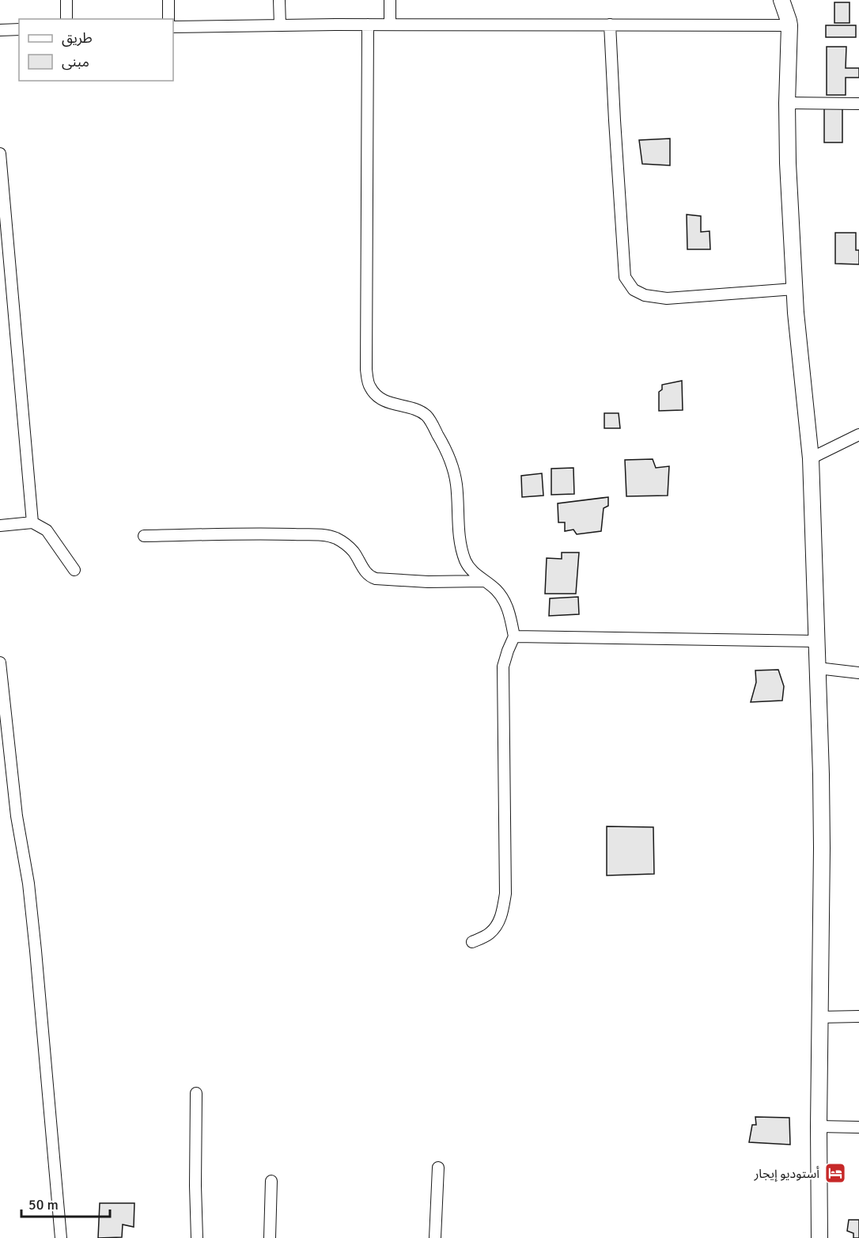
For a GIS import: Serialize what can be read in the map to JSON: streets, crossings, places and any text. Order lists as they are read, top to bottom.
{
  "places": {
    "hotel": ["أستوديو إيجار"]
  },
  "legend": ["طريق", "مبنى"],
  "scale_bar": "50 m"
}
